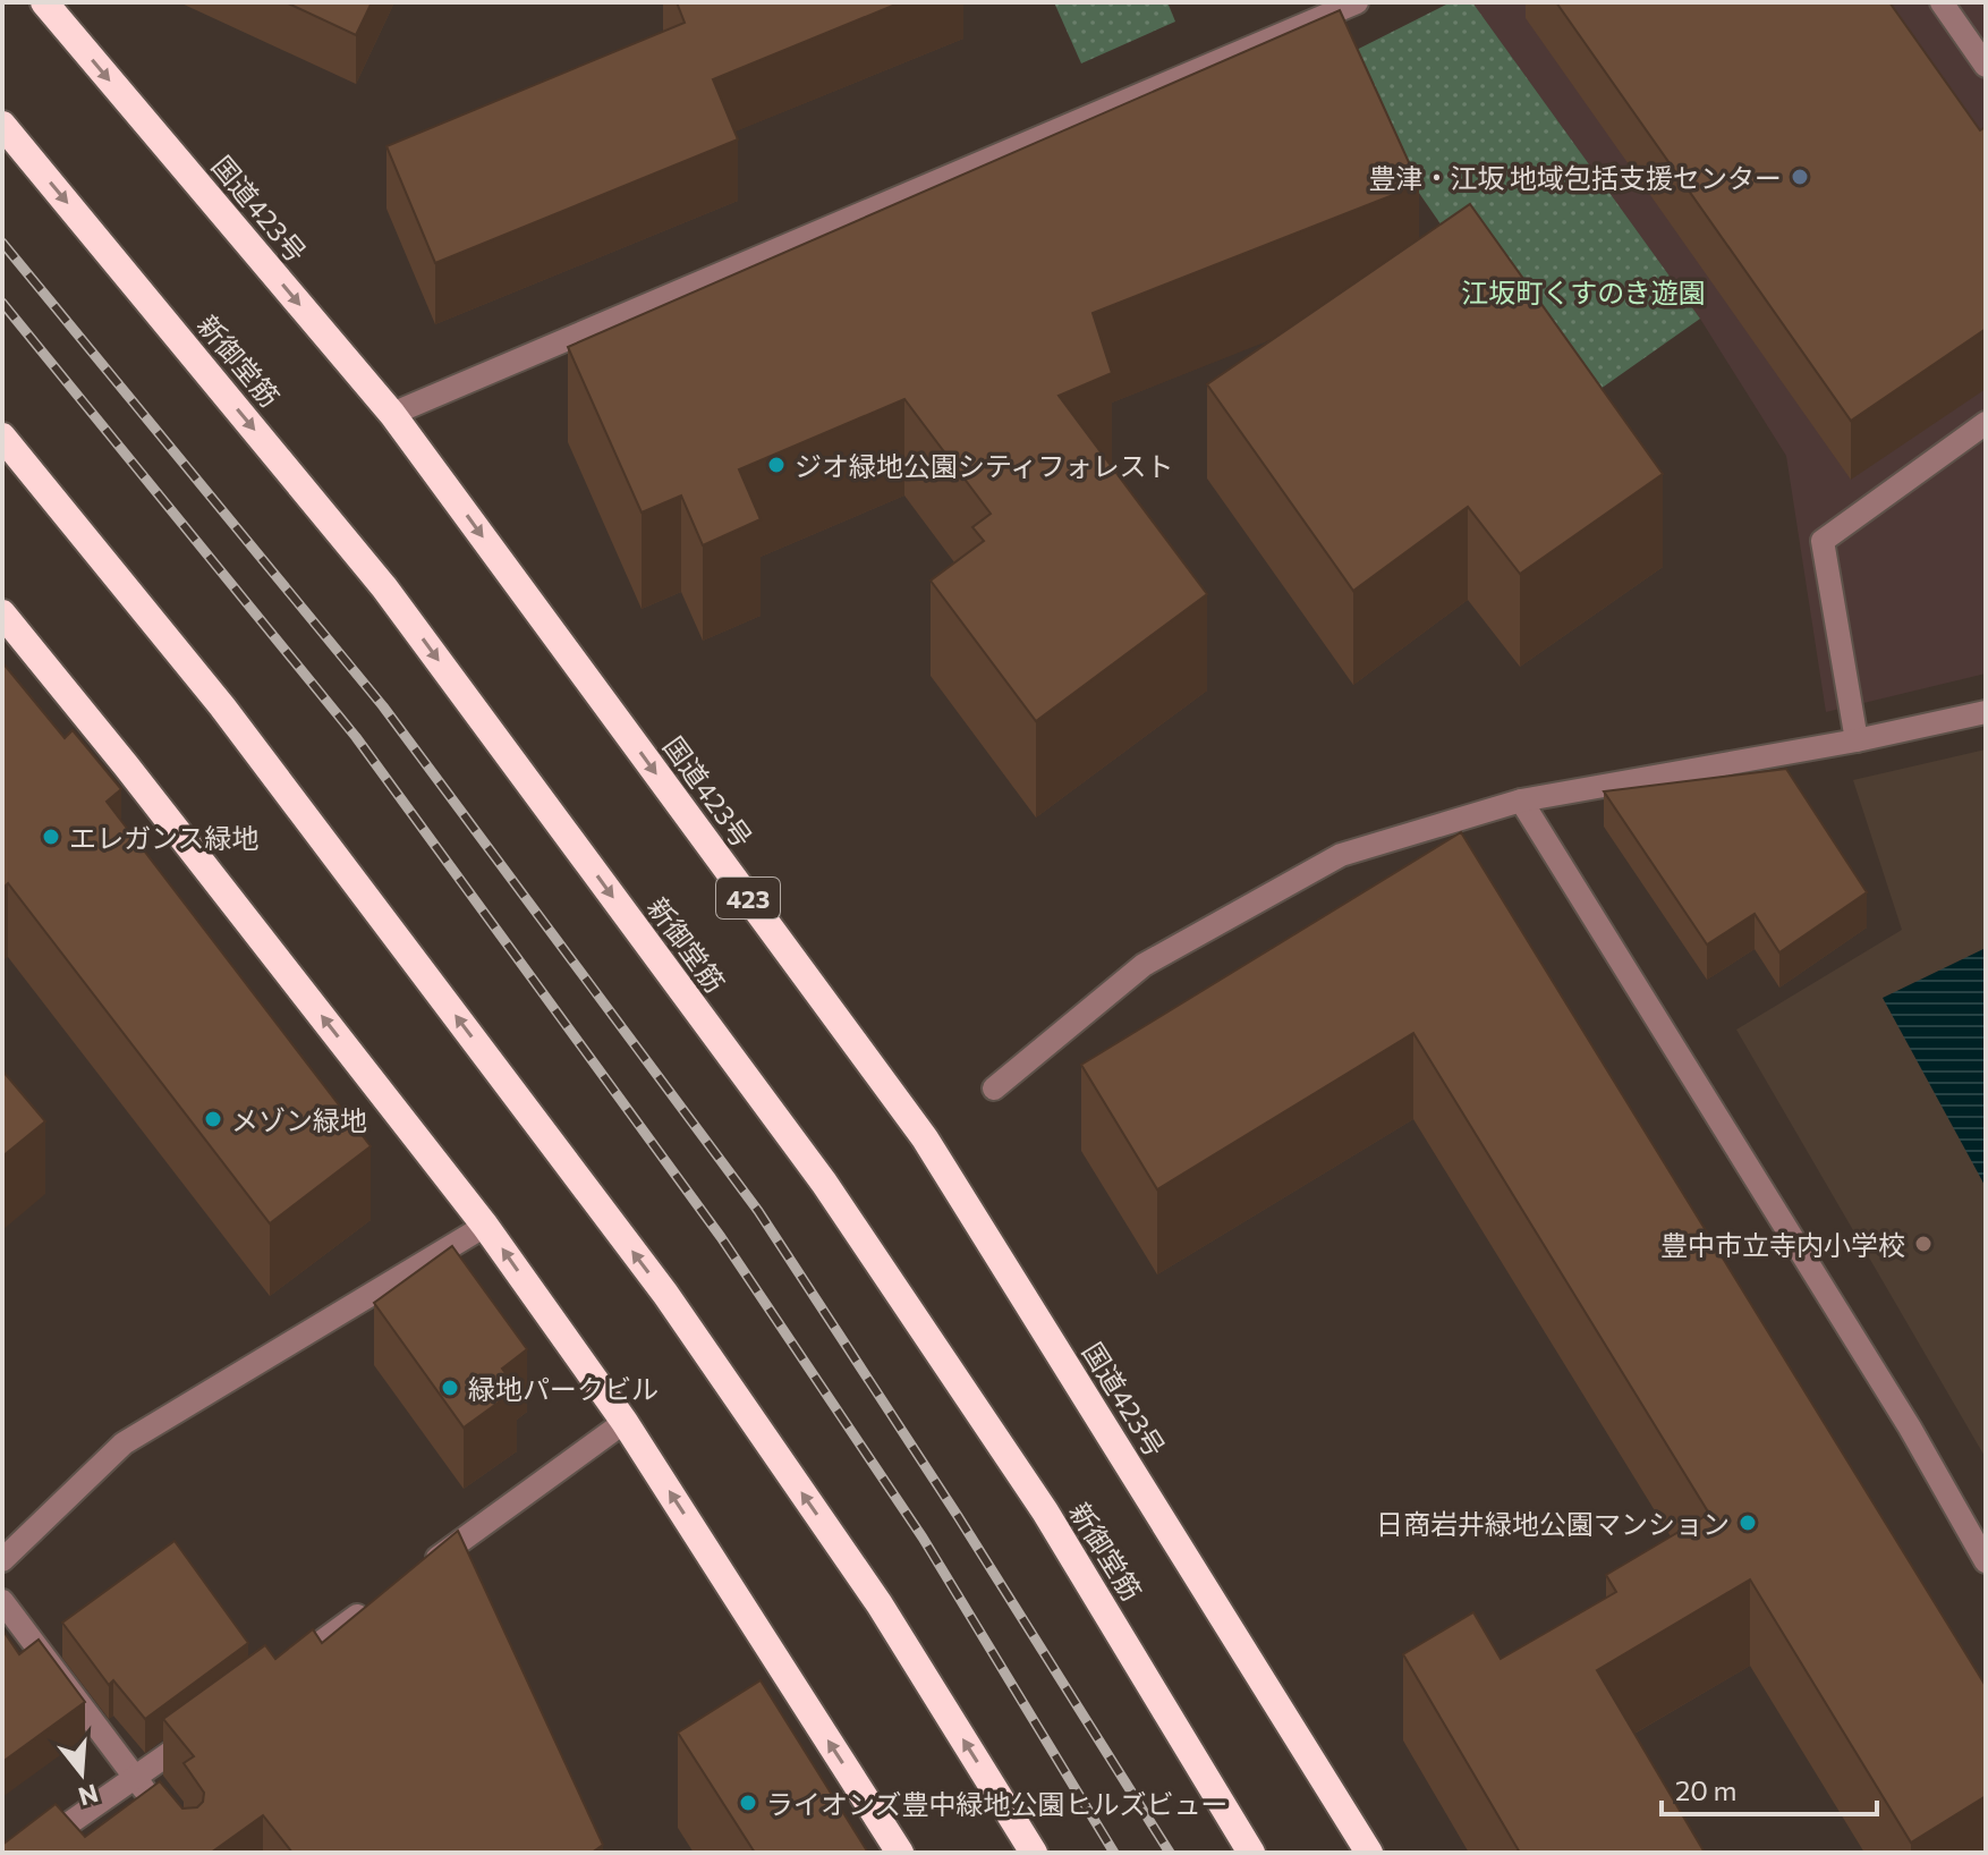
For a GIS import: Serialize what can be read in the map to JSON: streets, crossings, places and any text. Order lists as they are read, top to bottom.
{
  "streets": {
    "highway": ["国道423号", "新御堂筋", "423"]
  },
  "one_way": ["国道423号"],
  "parks": ["江坂町くすのき遊園"],
  "places": [
    "豊津・江坂 地域包括支援センター",
    "ジオ緑地公園シティフォレスト",
    "エレガンス緑地",
    "メゾン緑地",
    "豊中市立寺内小学校",
    "緑地パークビル",
    "日商岩井緑地公園マンション",
    "ライオンズ豊中緑地公園ヒルズビュー"
  ],
  "scale_bar": "20 m",
  "north": "bottom"
}
